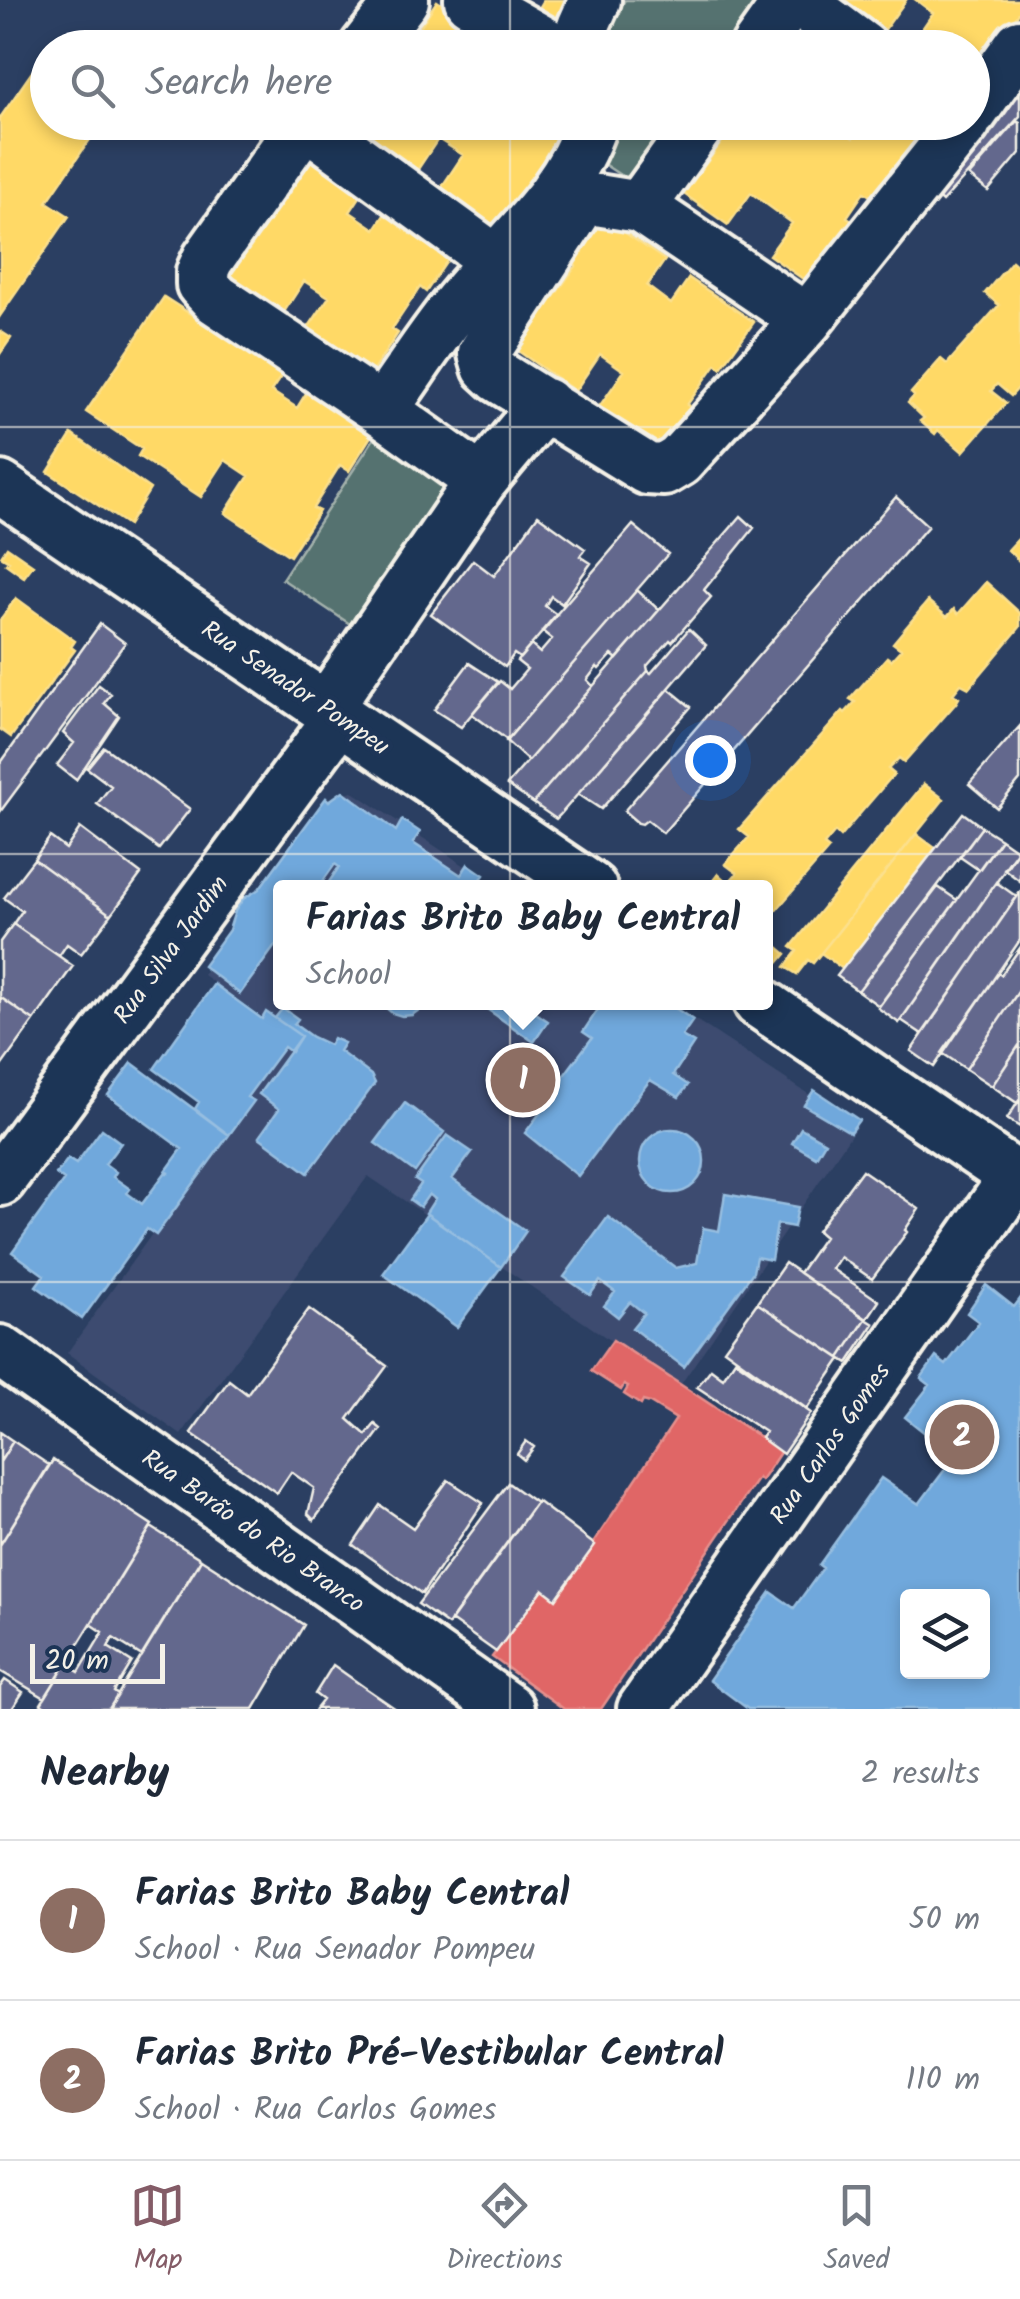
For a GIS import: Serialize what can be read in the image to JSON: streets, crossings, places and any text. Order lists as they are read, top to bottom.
{
  "streets": {
    "street": [
      "Rua Senador Pompeu",
      "Rua Silva Jardim",
      "Rua Carlos Gomes",
      "Rua Barão do Rio Branco"
    ]
  },
  "crossings": [
    ["Rua Senador Pompeu", "Rua Silva Jardim"]
  ],
  "scale_bar": "20 m",
  "page": {
    "search": "Search here",
    "popup": ["Farias Brito Baby Central", "School"],
    "pins": ["1", "2"],
    "scale": "20 m",
    "heading": ["Nearby", "2 results"],
    "list": [
      {
        "mark": "1",
        "name": "Farias Brito Baby Central",
        "note": "School · Rua Senador Pompeu",
        "value": "50 m"
      },
      {
        "mark": "2",
        "name": "Farias Brito Pré-Vestibular Central",
        "note": "School · Rua Carlos Gomes",
        "value": "110 m"
      }
    ],
    "nav": ["Map", "Directions", "Saved"]
  }
}
